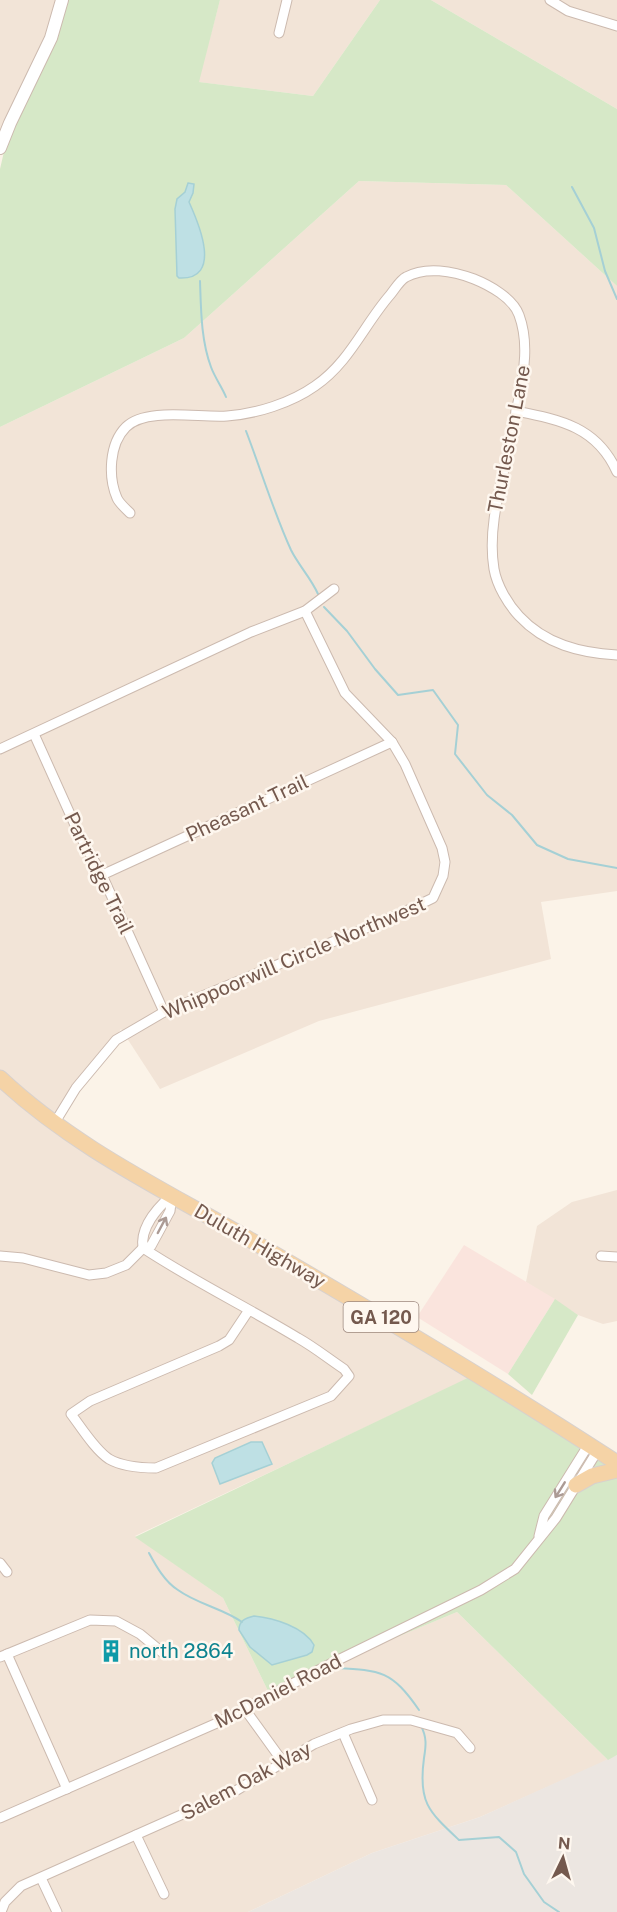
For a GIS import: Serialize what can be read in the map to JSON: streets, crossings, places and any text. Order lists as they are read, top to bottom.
{
  "streets": {
    "main road": ["Duluth Highway", "GA 120"],
    "street": [
      "Thurleston Lane",
      "Pheasant Trail",
      "Partridge Trail",
      "Whippoorwill Circle Northwest",
      "McDaniel Road",
      "Salem Oak Way"
    ]
  },
  "crossings": [
    ["Pheasant Trail", "Partridge Trail"],
    ["Pheasant Trail", "Whippoorwill Circle Northwest"],
    ["Partridge Trail", "Whippoorwill Circle Northwest"],
    ["Whippoorwill Circle Northwest", "Duluth Highway"],
    ["Duluth Highway", "McDaniel Road"]
  ],
  "places": {
    "building": ["north 2864"]
  },
  "north": "top"
}
